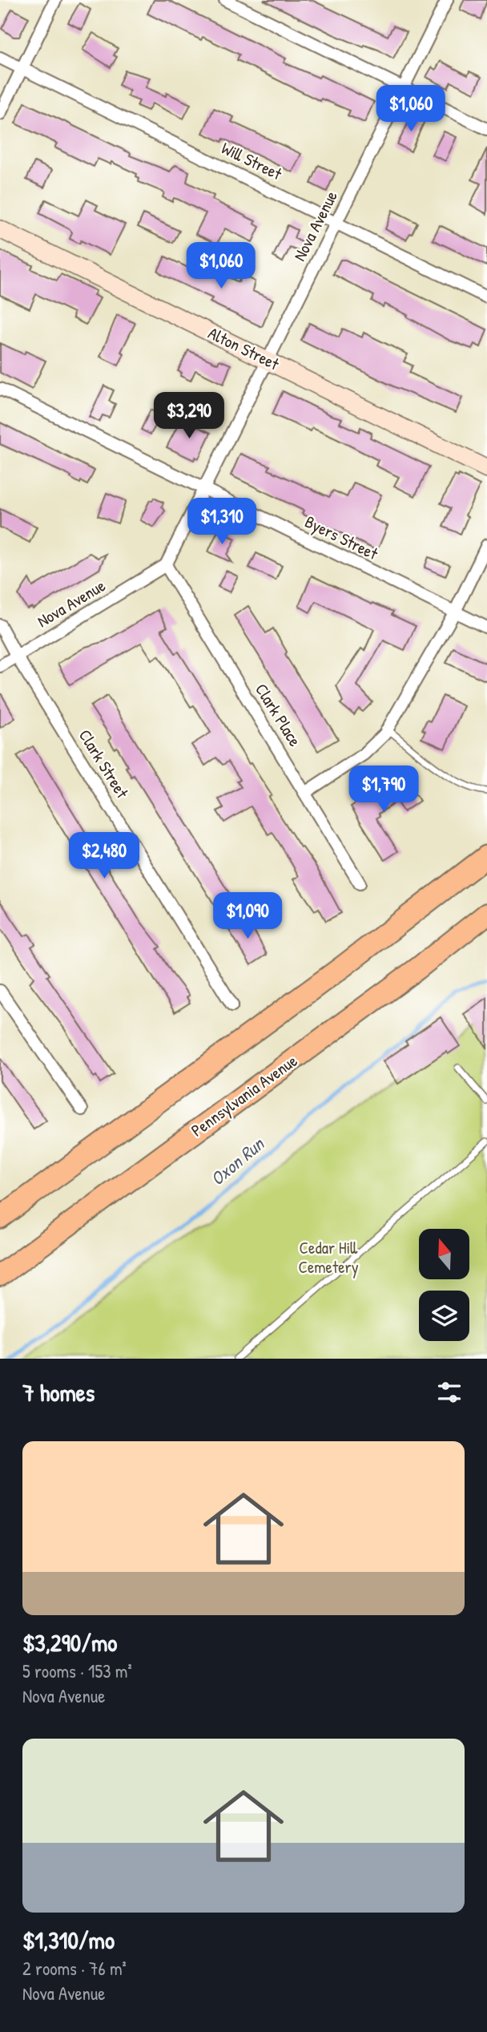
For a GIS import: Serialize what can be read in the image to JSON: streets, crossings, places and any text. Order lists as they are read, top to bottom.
{
  "streets": {
    "highway": ["Pennsylvania Avenue"],
    "street": [
      "Will Street",
      "Nova Avenue",
      "Alton Street",
      "Byers Street",
      "Clark Place",
      "Clark Street"
    ]
  },
  "crossings": [
    ["Will Street", "Nova Avenue"],
    ["Nova Avenue", "Alton Street"],
    ["Nova Avenue", "Byers Street"],
    ["Nova Avenue", "Clark Place"],
    ["Nova Avenue", "Clark Street"]
  ],
  "water": ["Oxon Run"],
  "parks": ["Cedar Hill Cemetery"],
  "north": "top",
  "page": {
    "price": [
      "$1,060",
      "$1,060",
      "$3,290",
      "$1,310",
      "$1,790",
      "$2,480",
      "$1,090"
    ],
    "heading": "7 homes",
    "list": [
      {
        "name": "$3,290/mo",
        "note": "5 rooms · 153 m² · Nova Avenue"
      },
      {
        "name": "$1,310/mo",
        "note": "2 rooms · 76 m² · Nova Avenue"
      }
    ]
  }
}
